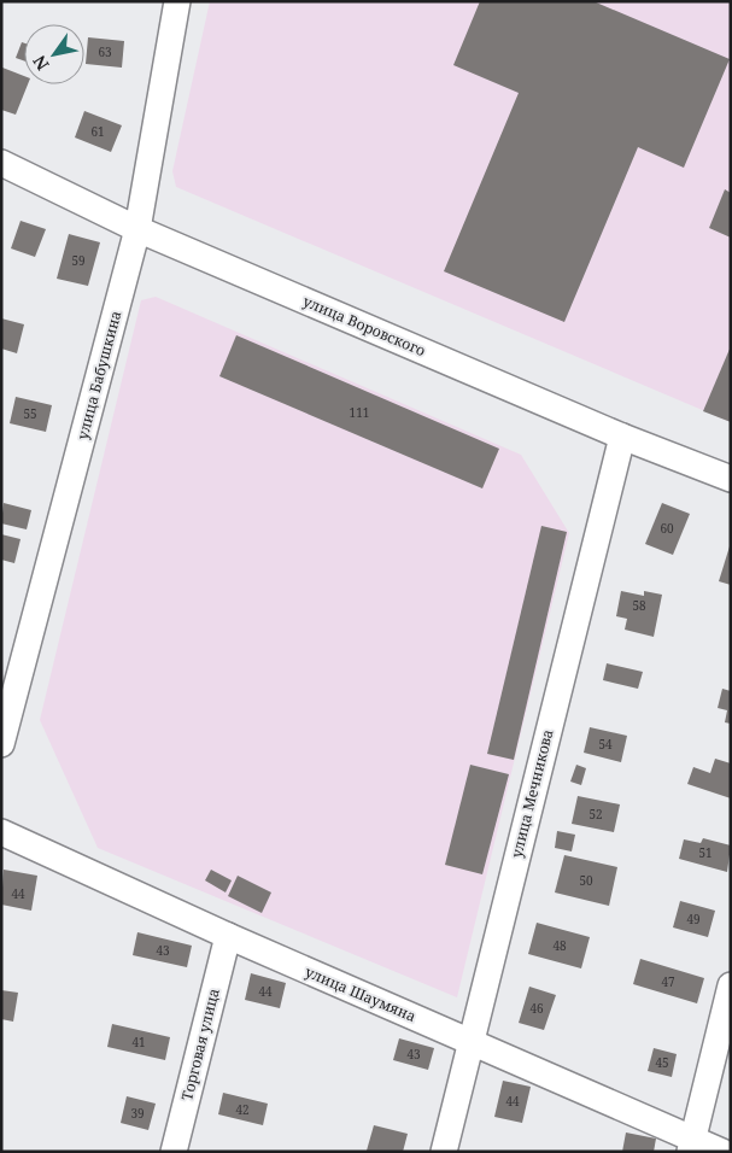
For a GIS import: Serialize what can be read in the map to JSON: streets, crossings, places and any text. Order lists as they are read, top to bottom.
{
  "streets": {
    "street": [
      "улица Воровского",
      "улица Бабушкина",
      "улица Мечникова",
      "улица Шаумяна",
      "Торговая улица"
    ]
  },
  "crossings": [
    ["улица Воровского", "улица Бабушкина"],
    ["улица Воровского", "улица Мечникова"],
    ["улица Мечникова", "улица Шаумяна"],
    ["улица Шаумяна", "Торговая улица"]
  ],
  "house_numbers": [
    "63",
    "61",
    "59",
    "111",
    "55",
    "60",
    "58",
    "54",
    "52",
    "51",
    "50",
    "44",
    "49",
    "48",
    "43",
    "47",
    "44",
    "46",
    "41",
    "43",
    "45",
    "44",
    "42",
    "39"
  ],
  "north": "bottom left"
}
